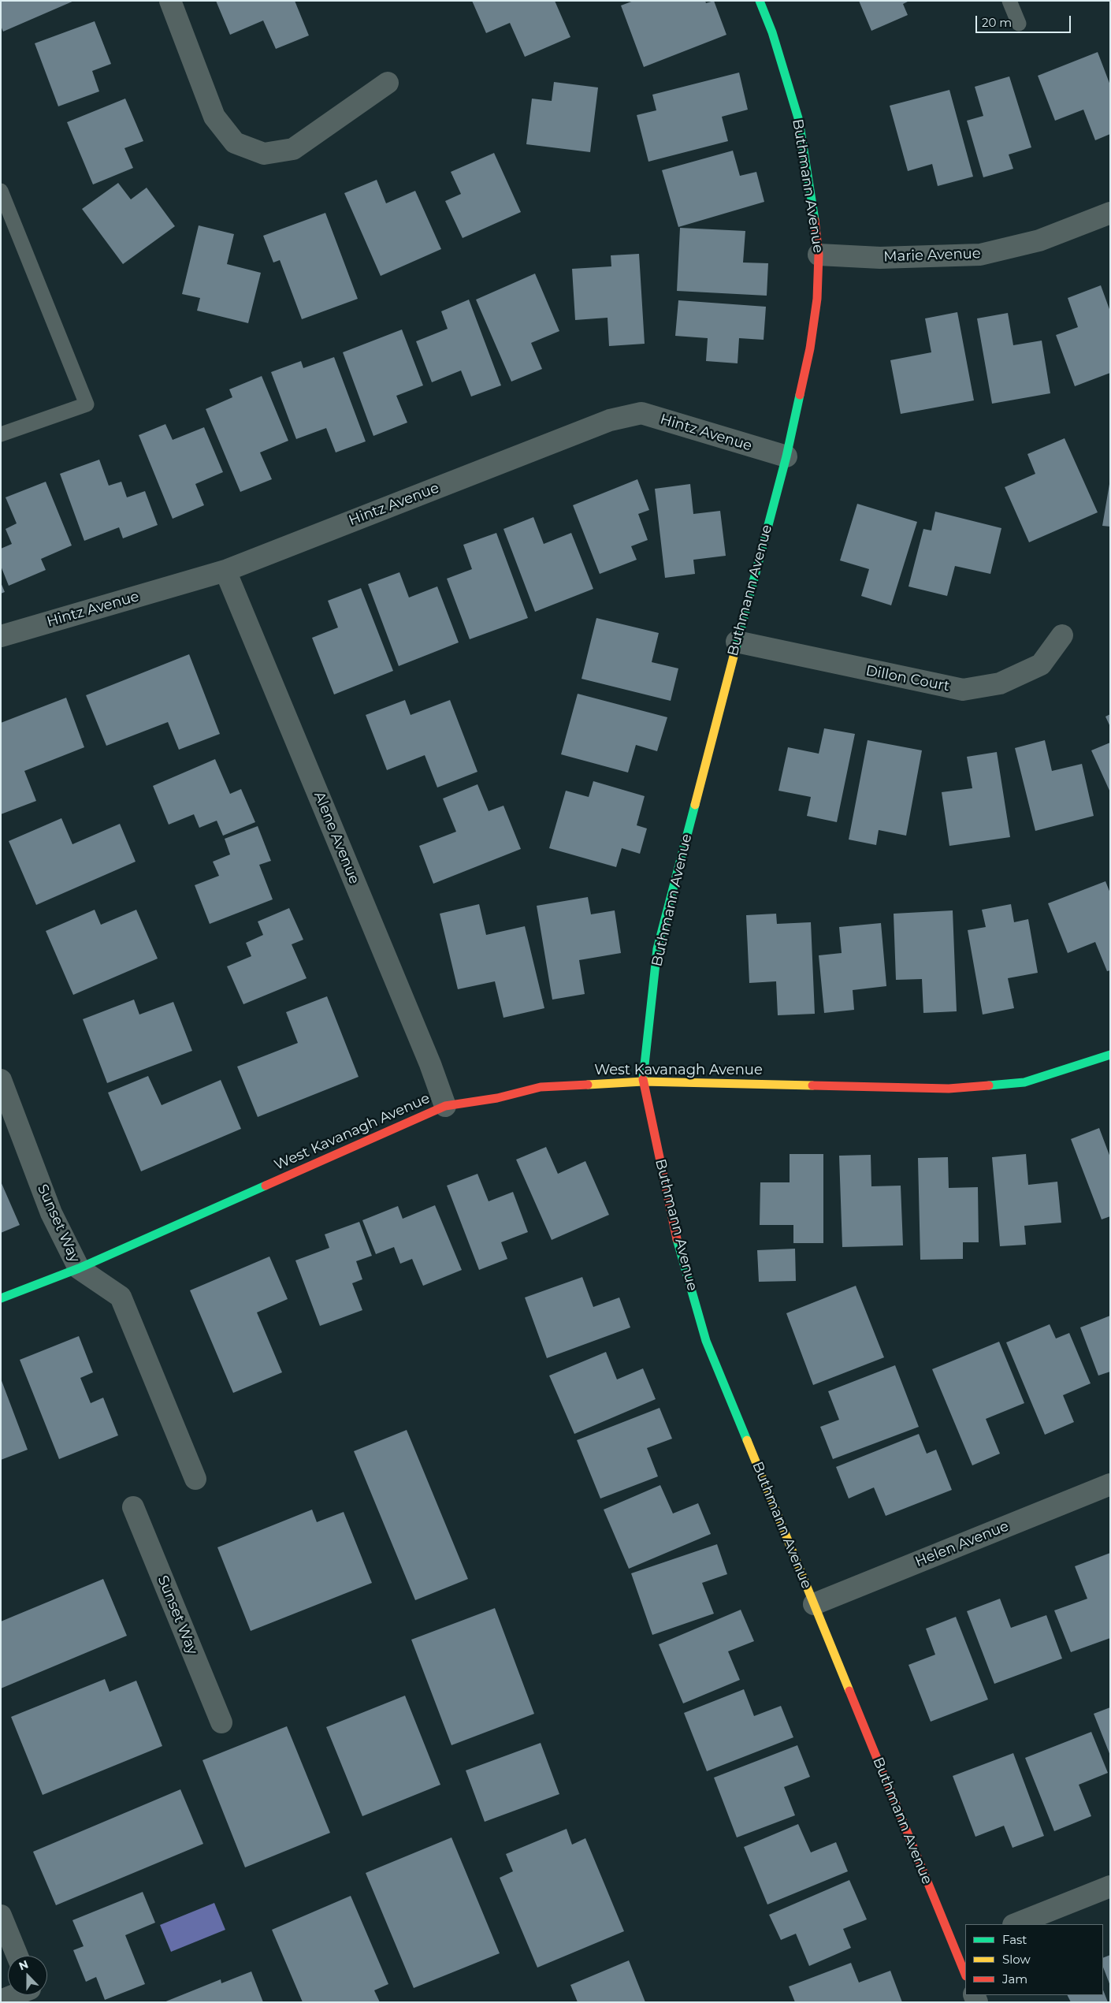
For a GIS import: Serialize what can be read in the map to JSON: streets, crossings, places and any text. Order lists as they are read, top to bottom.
{
  "streets": {
    "street": [
      "Buthmann Avenue",
      "Marie Avenue",
      "Hintz Avenue",
      "Dillon Court",
      "Alene Avenue",
      "West Kavanagh Avenue",
      "Sunset Way",
      "Helen Avenue"
    ]
  },
  "crossings": [
    ["Buthmann Avenue", "Marie Avenue"],
    ["Buthmann Avenue", "Hintz Avenue"],
    ["Buthmann Avenue", "Dillon Court"],
    ["Buthmann Avenue", "West Kavanagh Avenue"],
    ["Buthmann Avenue", "Helen Avenue"],
    ["Hintz Avenue", "Alene Avenue"],
    ["Alene Avenue", "West Kavanagh Avenue"],
    ["West Kavanagh Avenue", "Sunset Way"]
  ],
  "legend": ["Fast", "Slow", "Jam"],
  "scale_bar": "20 m",
  "north": "top"
}
